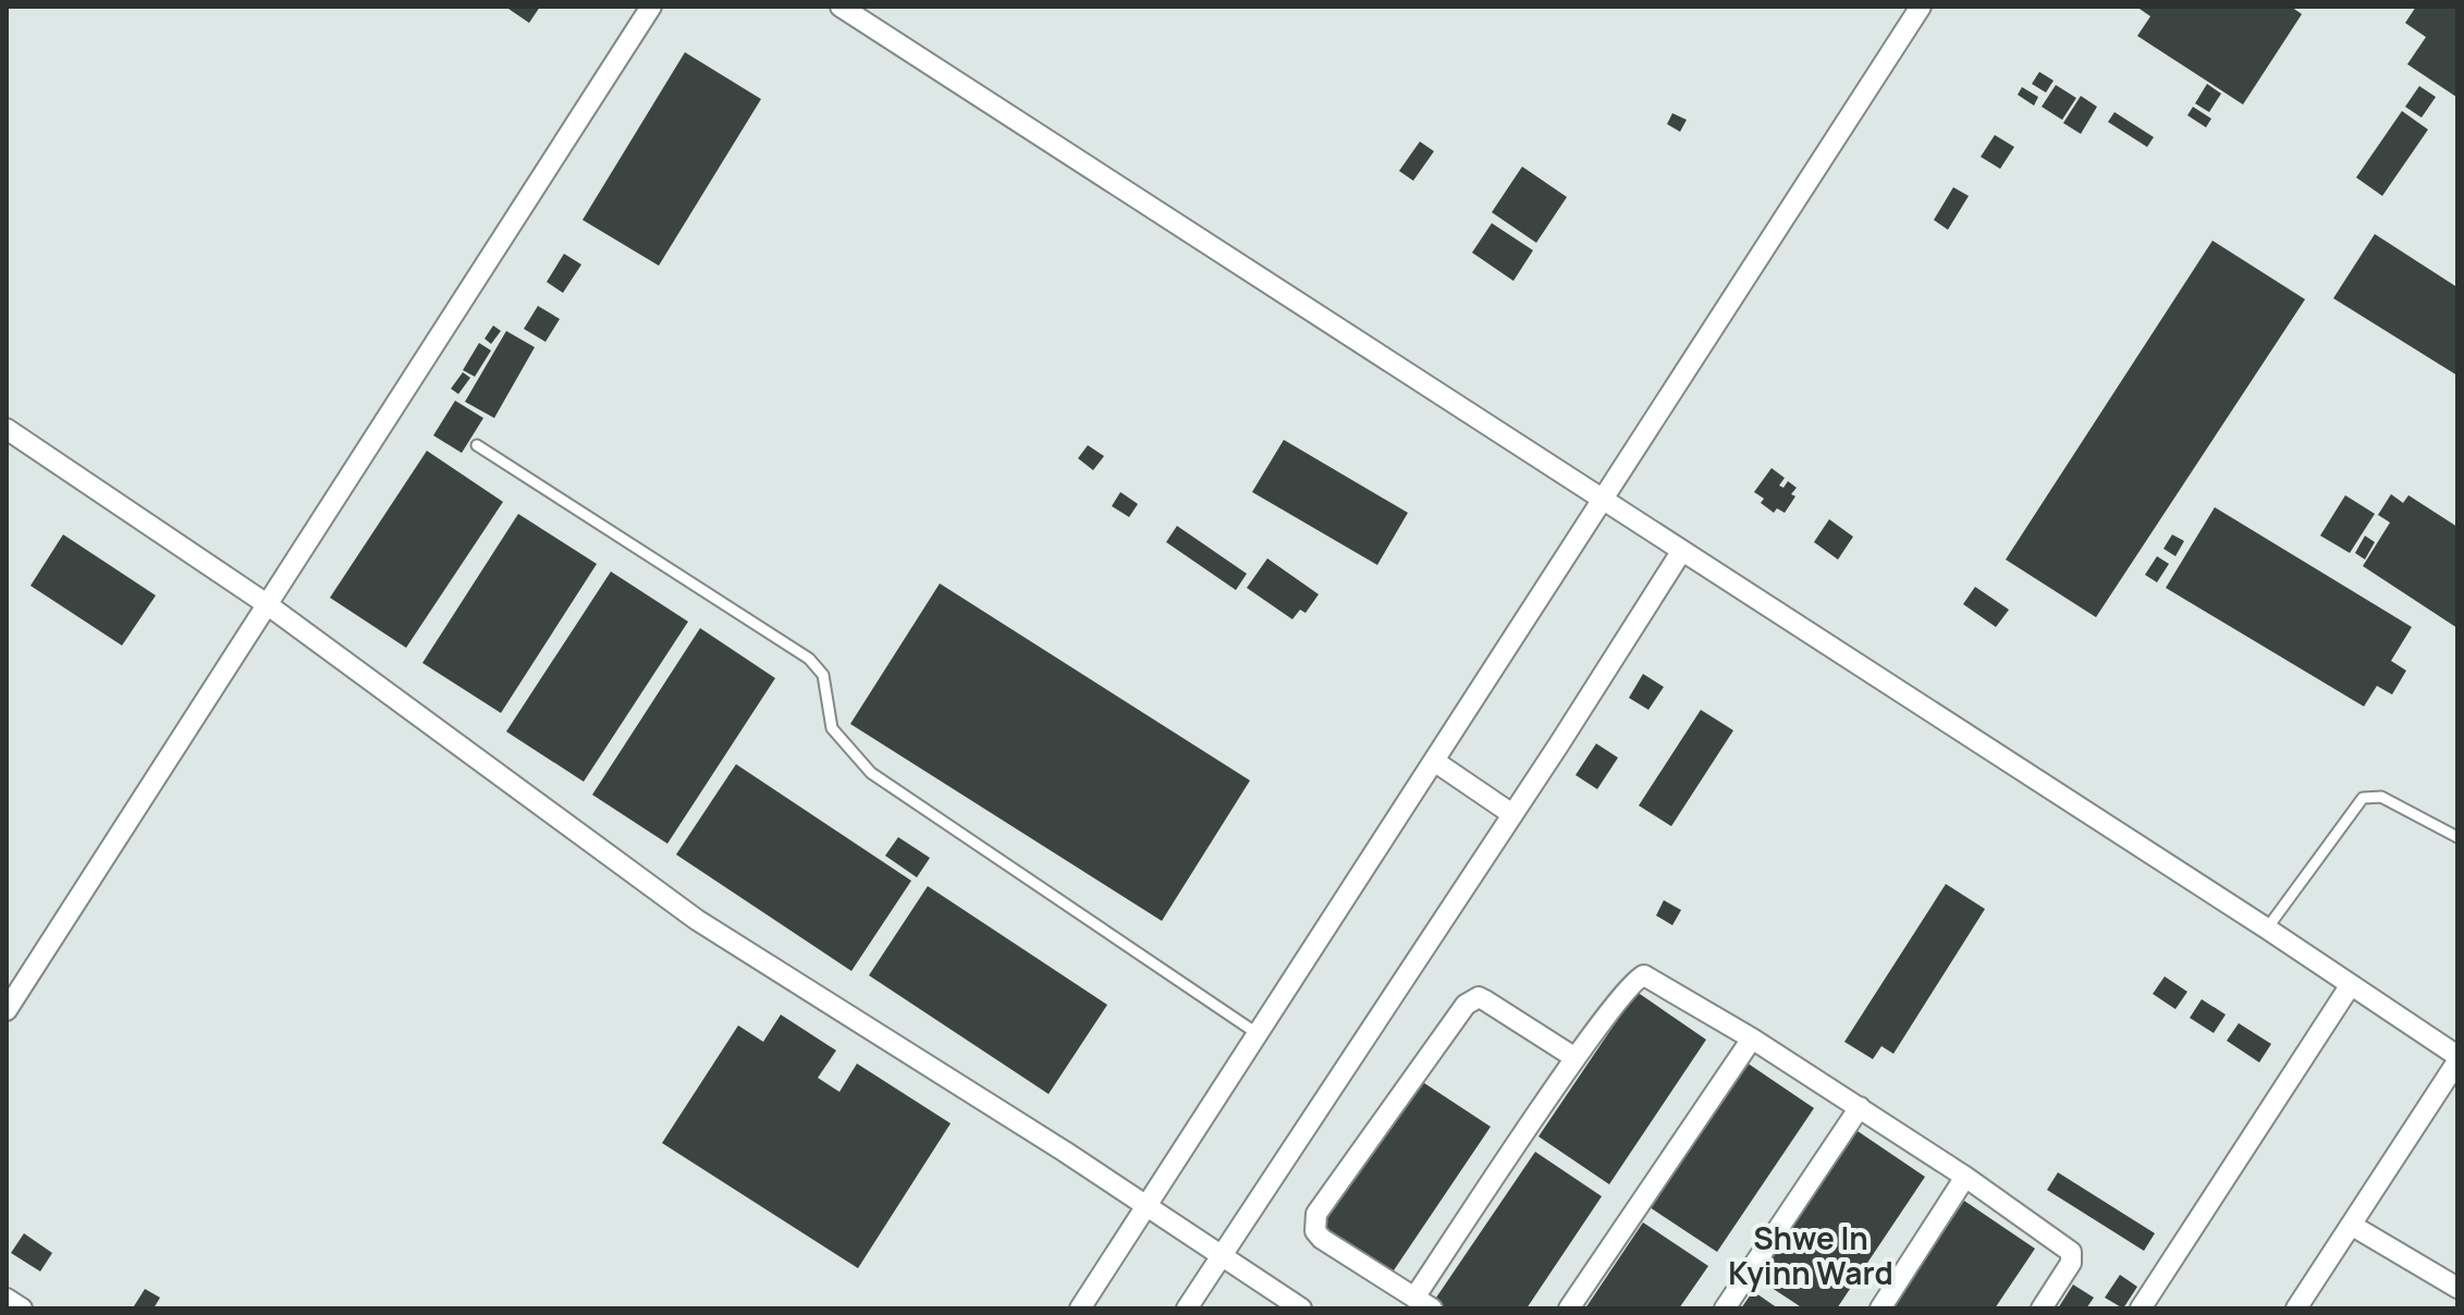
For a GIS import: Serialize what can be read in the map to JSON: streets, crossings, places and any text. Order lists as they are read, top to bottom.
{
  "districts": ["Shwe In Kyinn Ward"]
}
